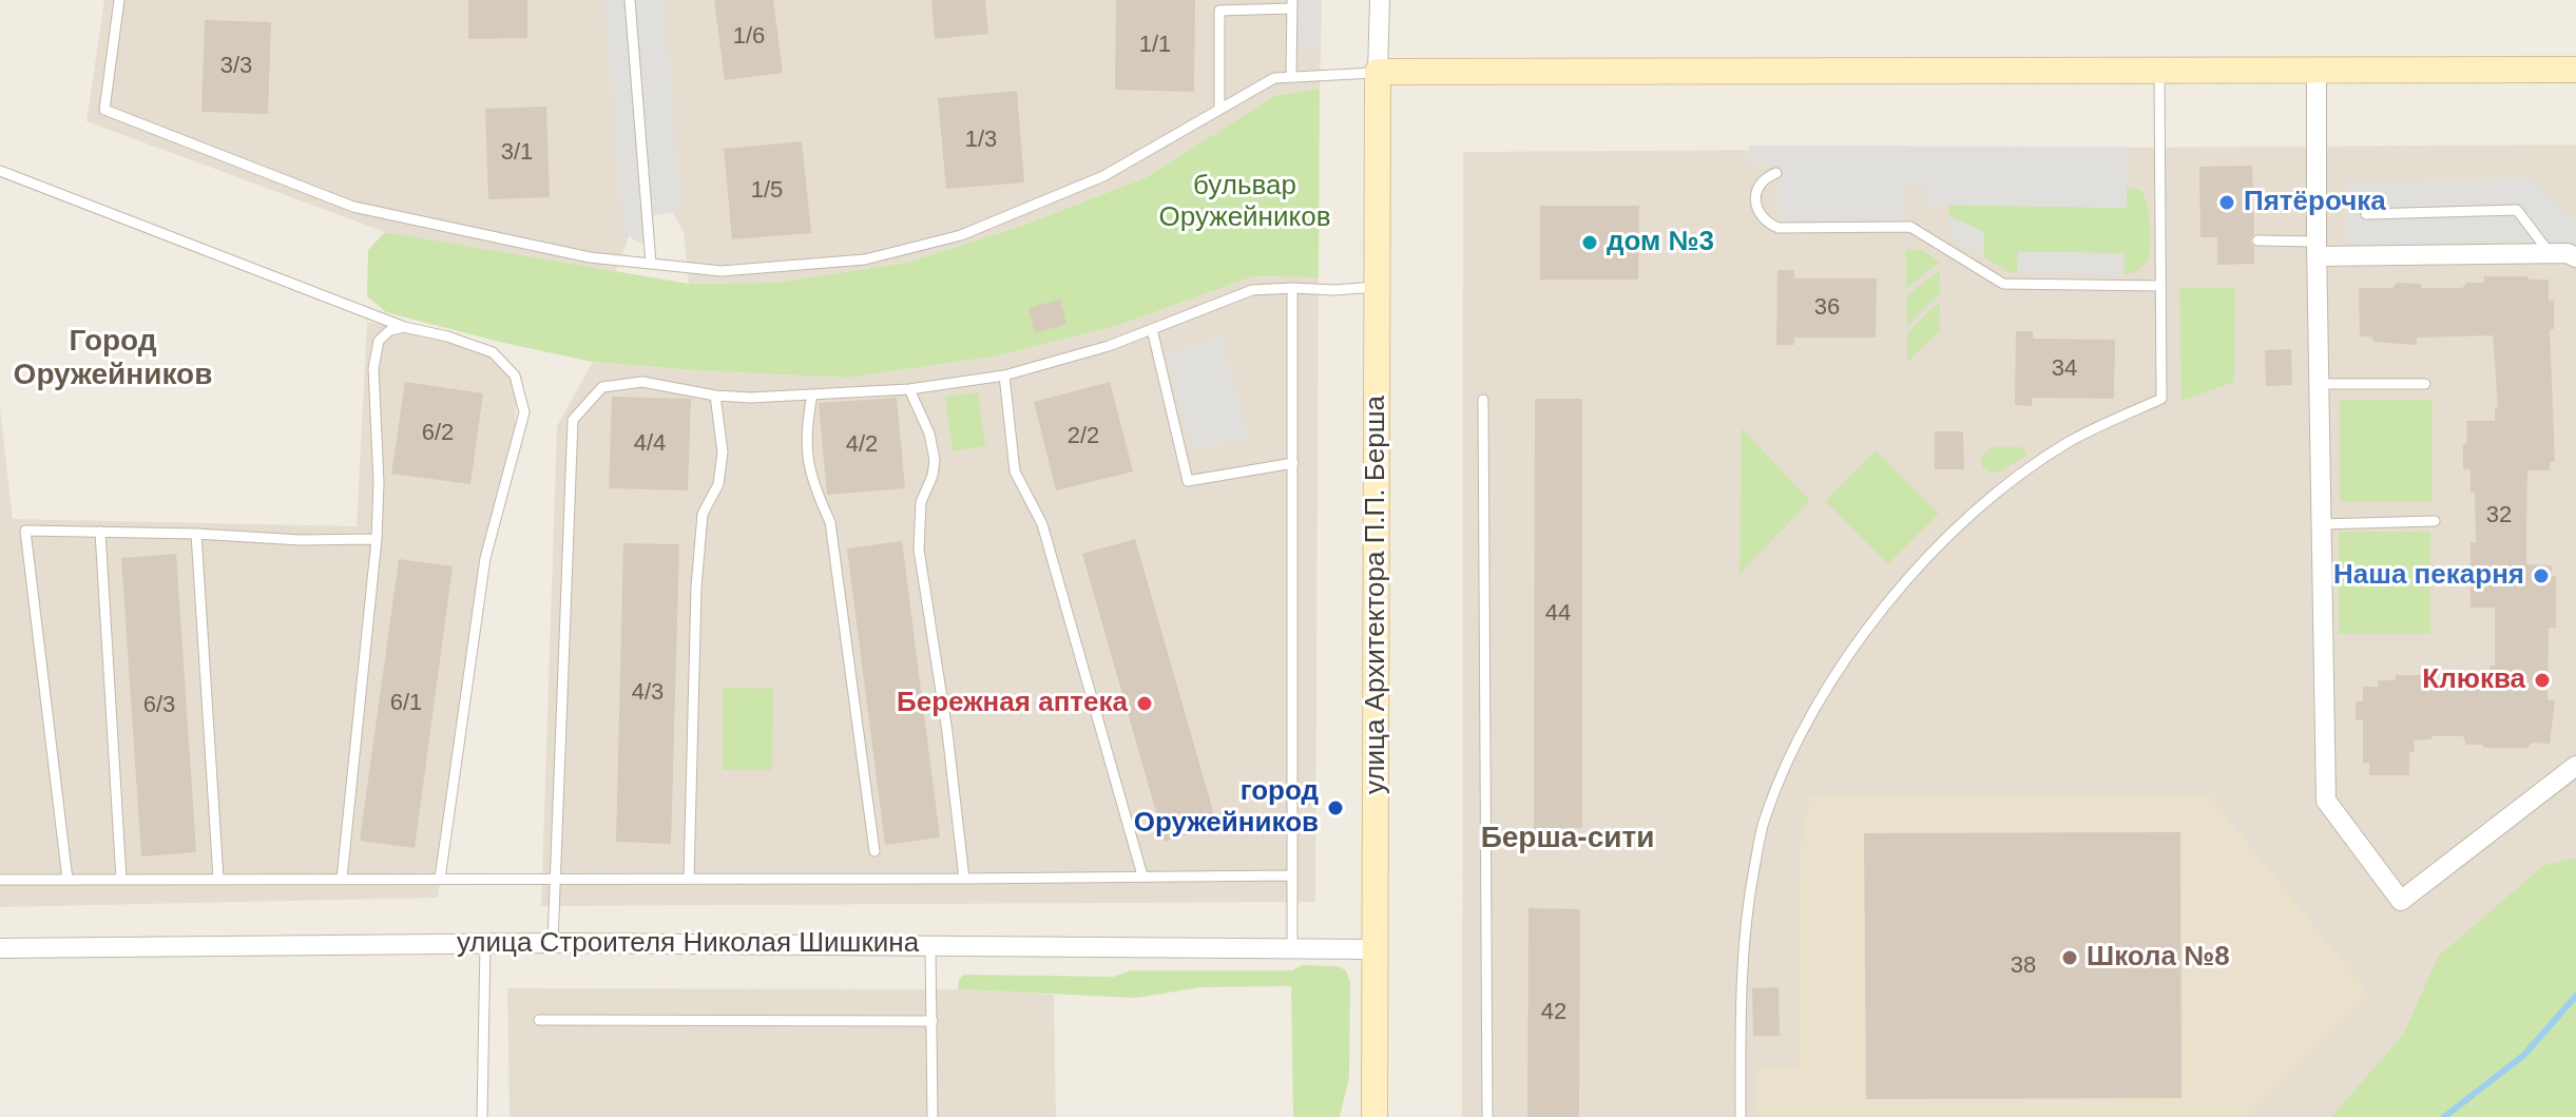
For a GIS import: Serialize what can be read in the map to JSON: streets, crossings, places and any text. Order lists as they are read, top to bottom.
{
  "streets": {
    "street": ["улица Архитектора П.П. Берша", "улица Строителя Николая Шишкина"]
  },
  "crossings": [
    ["улица Архитектора П.П. Берша", "улица Строителя Николая Шишкина"]
  ],
  "districts": ["Город Оружейников", "Берша-сити"],
  "parks": ["бульвар Оружейников"],
  "places": [
    "Пятёрочка",
    "дом №3",
    "Наша пекарня",
    "Клюква",
    "Бережная аптека",
    "город Оружейников",
    "Школа №8"
  ],
  "house_numbers": [
    "1/6",
    "1/1",
    "3/3",
    "1/3",
    "3/1",
    "1/5",
    "36",
    "34",
    "6/2",
    "2/2",
    "4/4",
    "4/2",
    "32",
    "44",
    "4/3",
    "6/1",
    "6/3",
    "38",
    "42"
  ]
}
